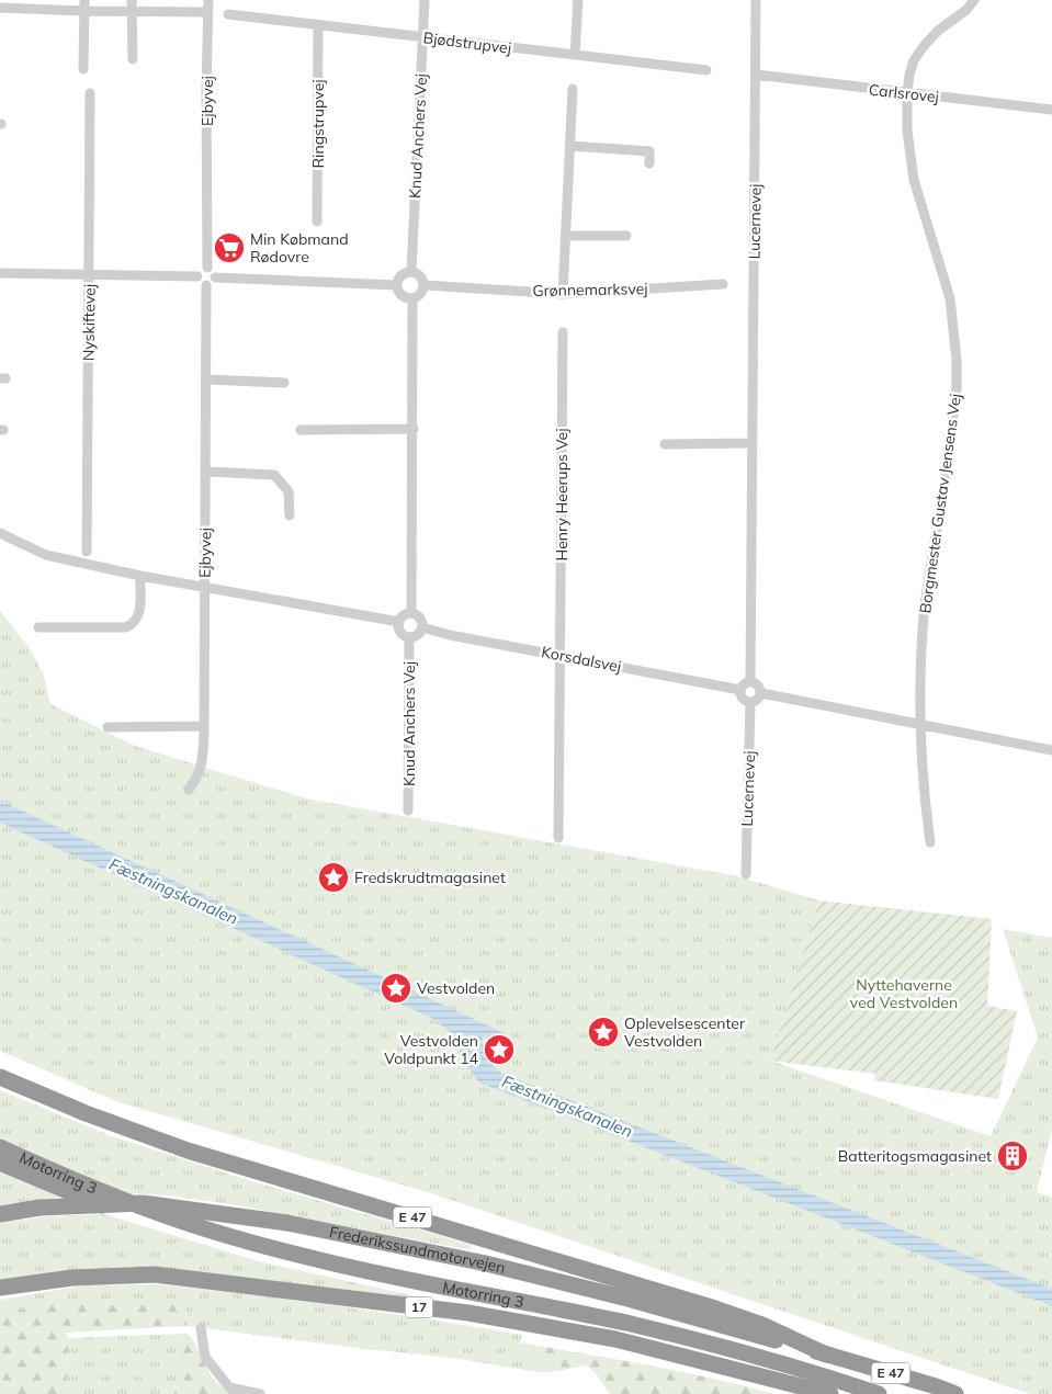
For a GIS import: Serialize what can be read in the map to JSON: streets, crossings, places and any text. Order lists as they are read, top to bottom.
{
  "streets": {
    "highway": [
      "Motorring 3",
      "E 47",
      "Frederikssundmotorvejen",
      "17"
    ],
    "street": [
      "Bjødstrupvej",
      "Carlsrovej",
      "Ejbyvej",
      "Ringstrupvej",
      "Knud Anchers Vej",
      "Lucernevej",
      "Grønnemarksvej",
      "Nyskiftevej",
      "Henry Heerups Vej",
      "Borgmester Gustav Jensens Vej",
      "Korsdalsvej"
    ]
  },
  "crossings": [
    ["Bjødstrupvej", "Ringstrupvej"],
    ["Bjødstrupvej", "Knud Anchers Vej"],
    ["Carlsrovej", "Lucernevej"],
    ["Carlsrovej", "Borgmester Gustav Jensens Vej"],
    ["Knud Anchers Vej", "Grønnemarksvej"],
    ["Knud Anchers Vej", "Korsdalsvej"],
    ["Lucernevej", "Korsdalsvej"],
    ["Henry Heerups Vej", "Korsdalsvej"],
    ["E 47", "Frederikssundmotorvejen"]
  ],
  "water": ["Fæstningskanalen"],
  "parks": ["Nyttehaverne ved Vestvolden"],
  "places": {
    "supermarket": ["Min Købmand Rødovre"],
    "place": [
      "Fredskrudtmagasinet",
      "Vestvolden",
      "Oplevelsescenter Vestvolden",
      "Vestvolden Voldpunkt 14"
    ],
    "building": ["Batteritogsmagasinet"]
  }
}
